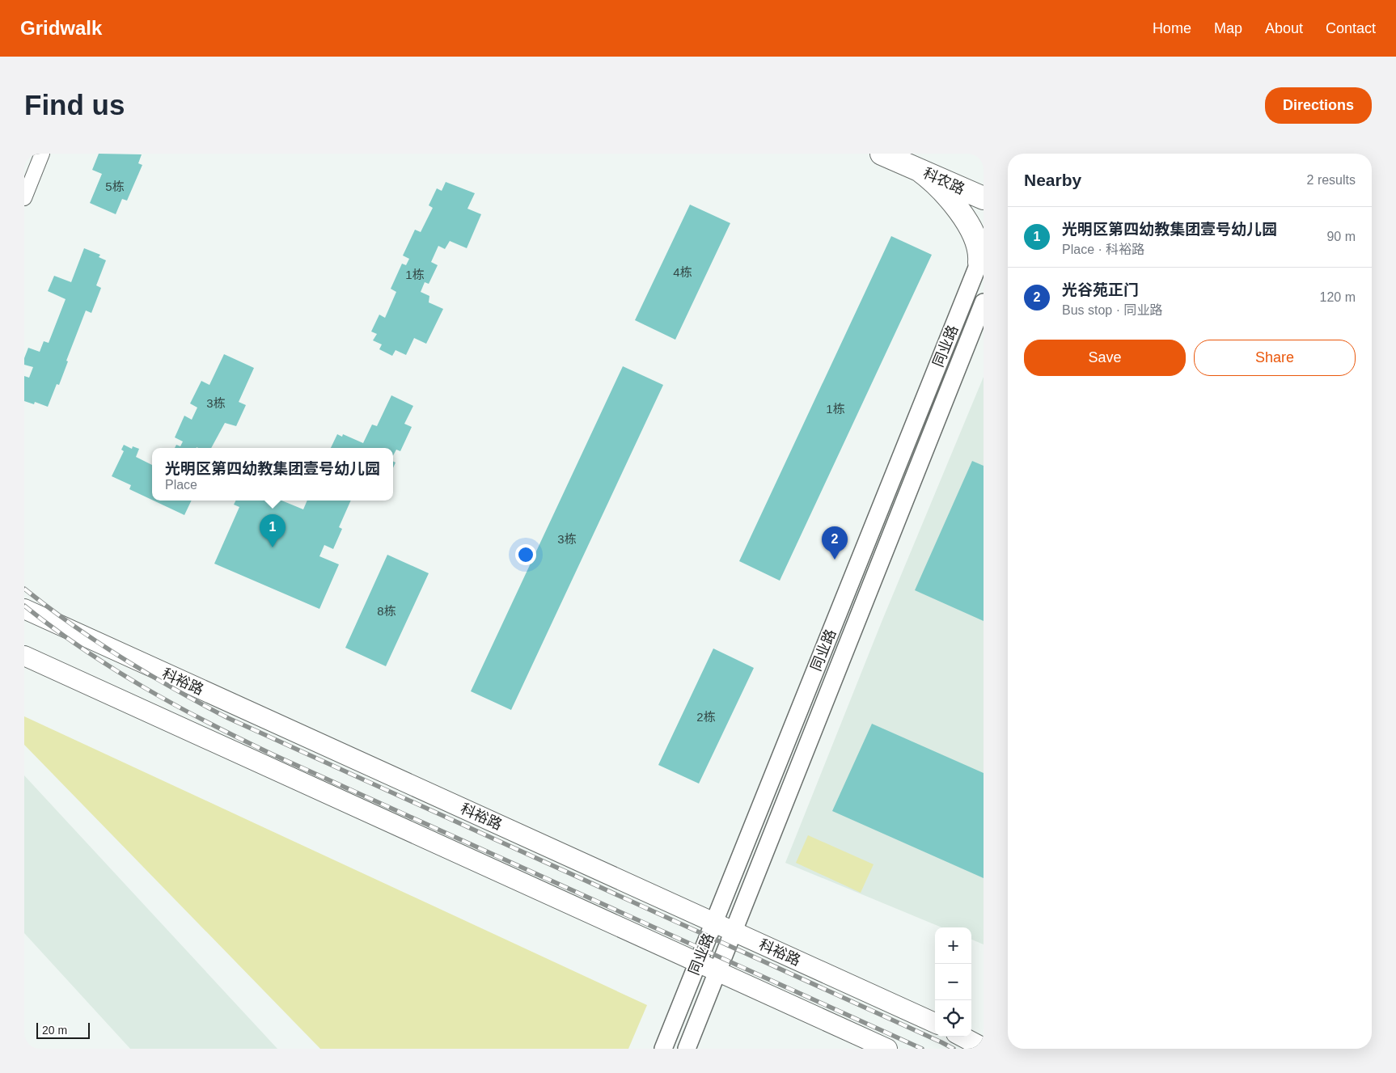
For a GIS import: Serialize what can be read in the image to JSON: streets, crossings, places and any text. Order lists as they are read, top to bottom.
{
  "streets": {
    "main road": ["科农路", "科裕路"],
    "street": ["同业路"]
  },
  "crossings": [
    ["同业路", "科裕路"]
  ],
  "house_numbers": [
    "5栋",
    "4栋",
    "1栋",
    "3栋",
    "1栋",
    "3栋",
    "8栋",
    "2栋"
  ],
  "scale_bar": "20 m",
  "page": {
    "header": "Gridwalk",
    "nav": [
      "Home",
      "Map",
      "About",
      "Contact"
    ],
    "buttons": [
      "Directions",
      ["Save", "Share"]
    ],
    "title": "Find us",
    "heading": ["Nearby", "2 results"],
    "list": [
      {
        "mark": "1",
        "name": "光明区第四幼教集团壹号幼儿园",
        "note": "Place · 科裕路",
        "value": "90 m"
      },
      {
        "mark": "2",
        "name": "光谷苑正门",
        "note": "Bus stop · 同业路",
        "value": "120 m"
      }
    ],
    "popup": ["光明区第四幼教集团壹号幼儿园", "Place"],
    "pins": ["1", "2"],
    "map_buttons": ["+", "−"],
    "scale": "20 m"
  }
}
